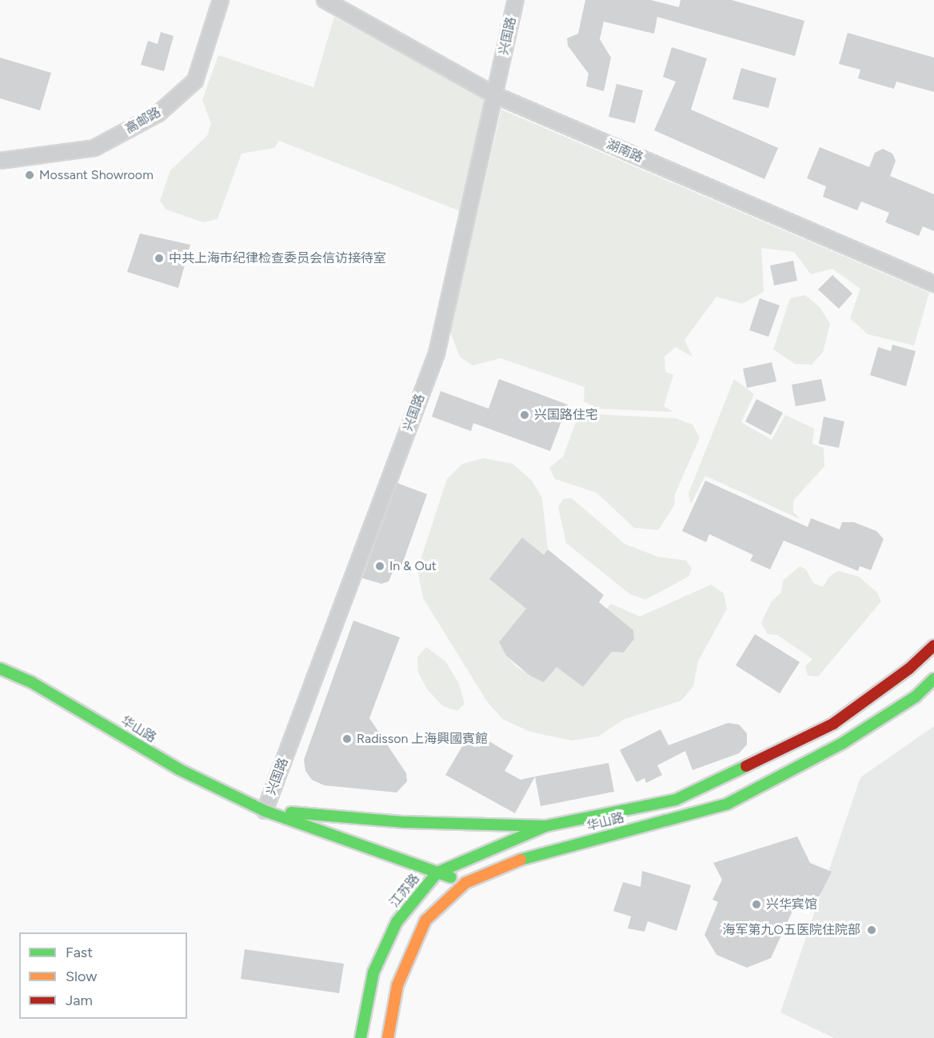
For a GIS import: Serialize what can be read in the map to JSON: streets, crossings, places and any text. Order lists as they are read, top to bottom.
{
  "streets": {
    "main road": ["华山路", "江苏路"],
    "street": ["兴国路", "高邮路", "湖南路"]
  },
  "crossings": [
    ["兴国路", "湖南路"],
    ["兴国路", "华山路"],
    ["华山路", "江苏路"]
  ],
  "places": [
    "Mossant Showroom",
    "中共上海市纪律检查委员会信访接待室",
    "兴国路住宅",
    "In & Out",
    "Radisson 上海興國賓館",
    "兴华宾馆",
    "海军第九O五医院住院部"
  ],
  "legend": ["Fast", "Slow", "Jam"]
}
